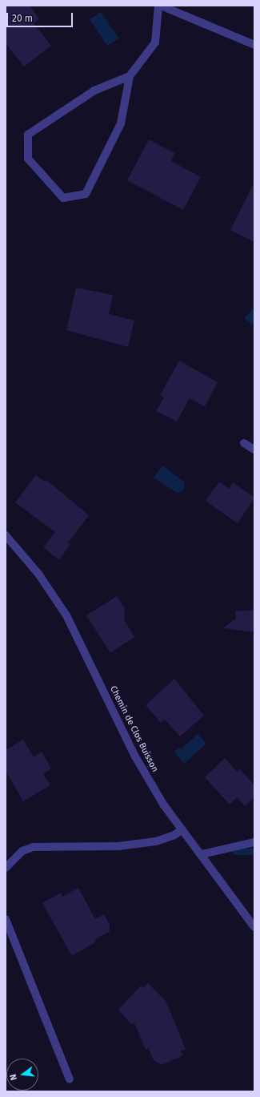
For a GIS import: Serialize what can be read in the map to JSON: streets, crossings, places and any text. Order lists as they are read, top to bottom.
{
  "streets": {
    "street": ["Chemin de Clos Buisson"]
  },
  "scale_bar": "20 m",
  "north": "left"
}
